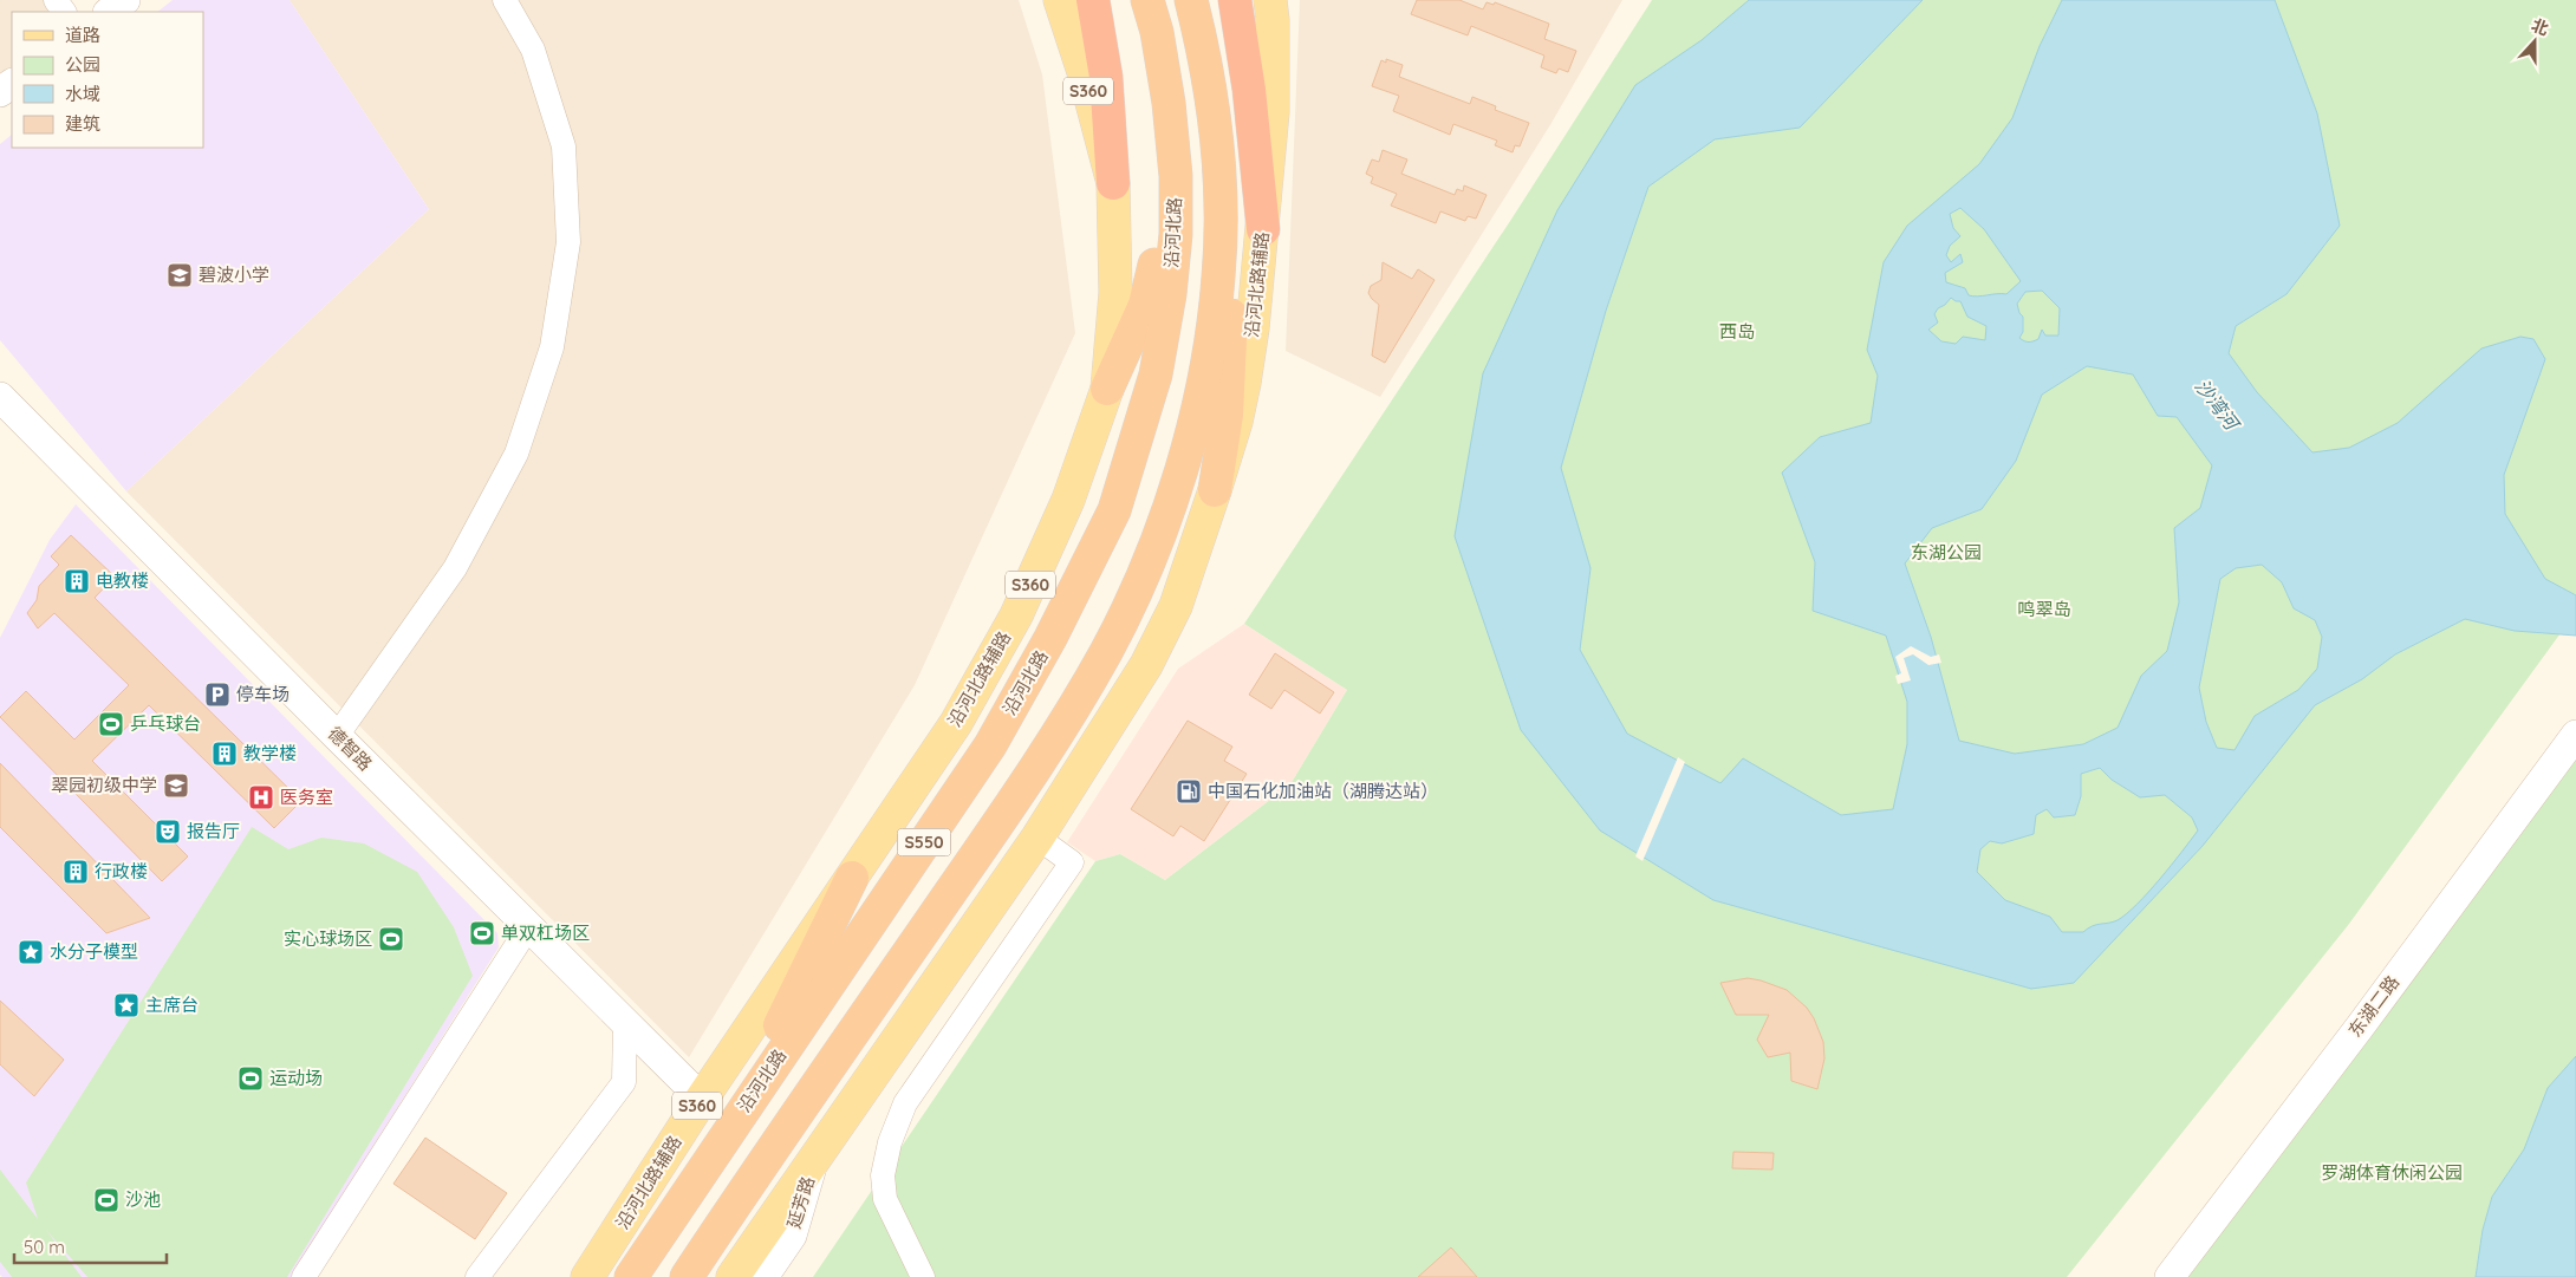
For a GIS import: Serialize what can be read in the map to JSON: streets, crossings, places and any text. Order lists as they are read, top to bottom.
{
  "streets": {
    "highway": ["沿河北路", "S550"],
    "main road": ["S360", "沿河北路辅路"],
    "street": ["德智路", "东湖二路", "延芳路"]
  },
  "crossings": [
    ["沿河北路辅路", "德智路"],
    ["沿河北路辅路", "延芳路"]
  ],
  "water": ["沙湾河"],
  "parks": [
    "西岛",
    "东湖公园",
    "鸣翠岛",
    "罗湖体育休闲公园"
  ],
  "places": {
    "school or university": ["碧波小学", "翠园初级中学"],
    "building": ["电教楼", "教学楼", "行政楼"],
    "parking": ["停车场"],
    "sports": [
      "乒乓球台",
      "单双杠场区",
      "实心球场区",
      "运动场",
      "沙池"
    ],
    "fuel station": ["中国石化加油站（湖腾达站）"],
    "hospital": ["医务室"],
    "theatre": ["报告厅"],
    "place": ["水分子模型", "主席台"]
  },
  "legend": [
    "道路",
    "公园",
    "水域",
    "建筑"
  ],
  "scale_bar": "50 m",
  "north": "top"
}
